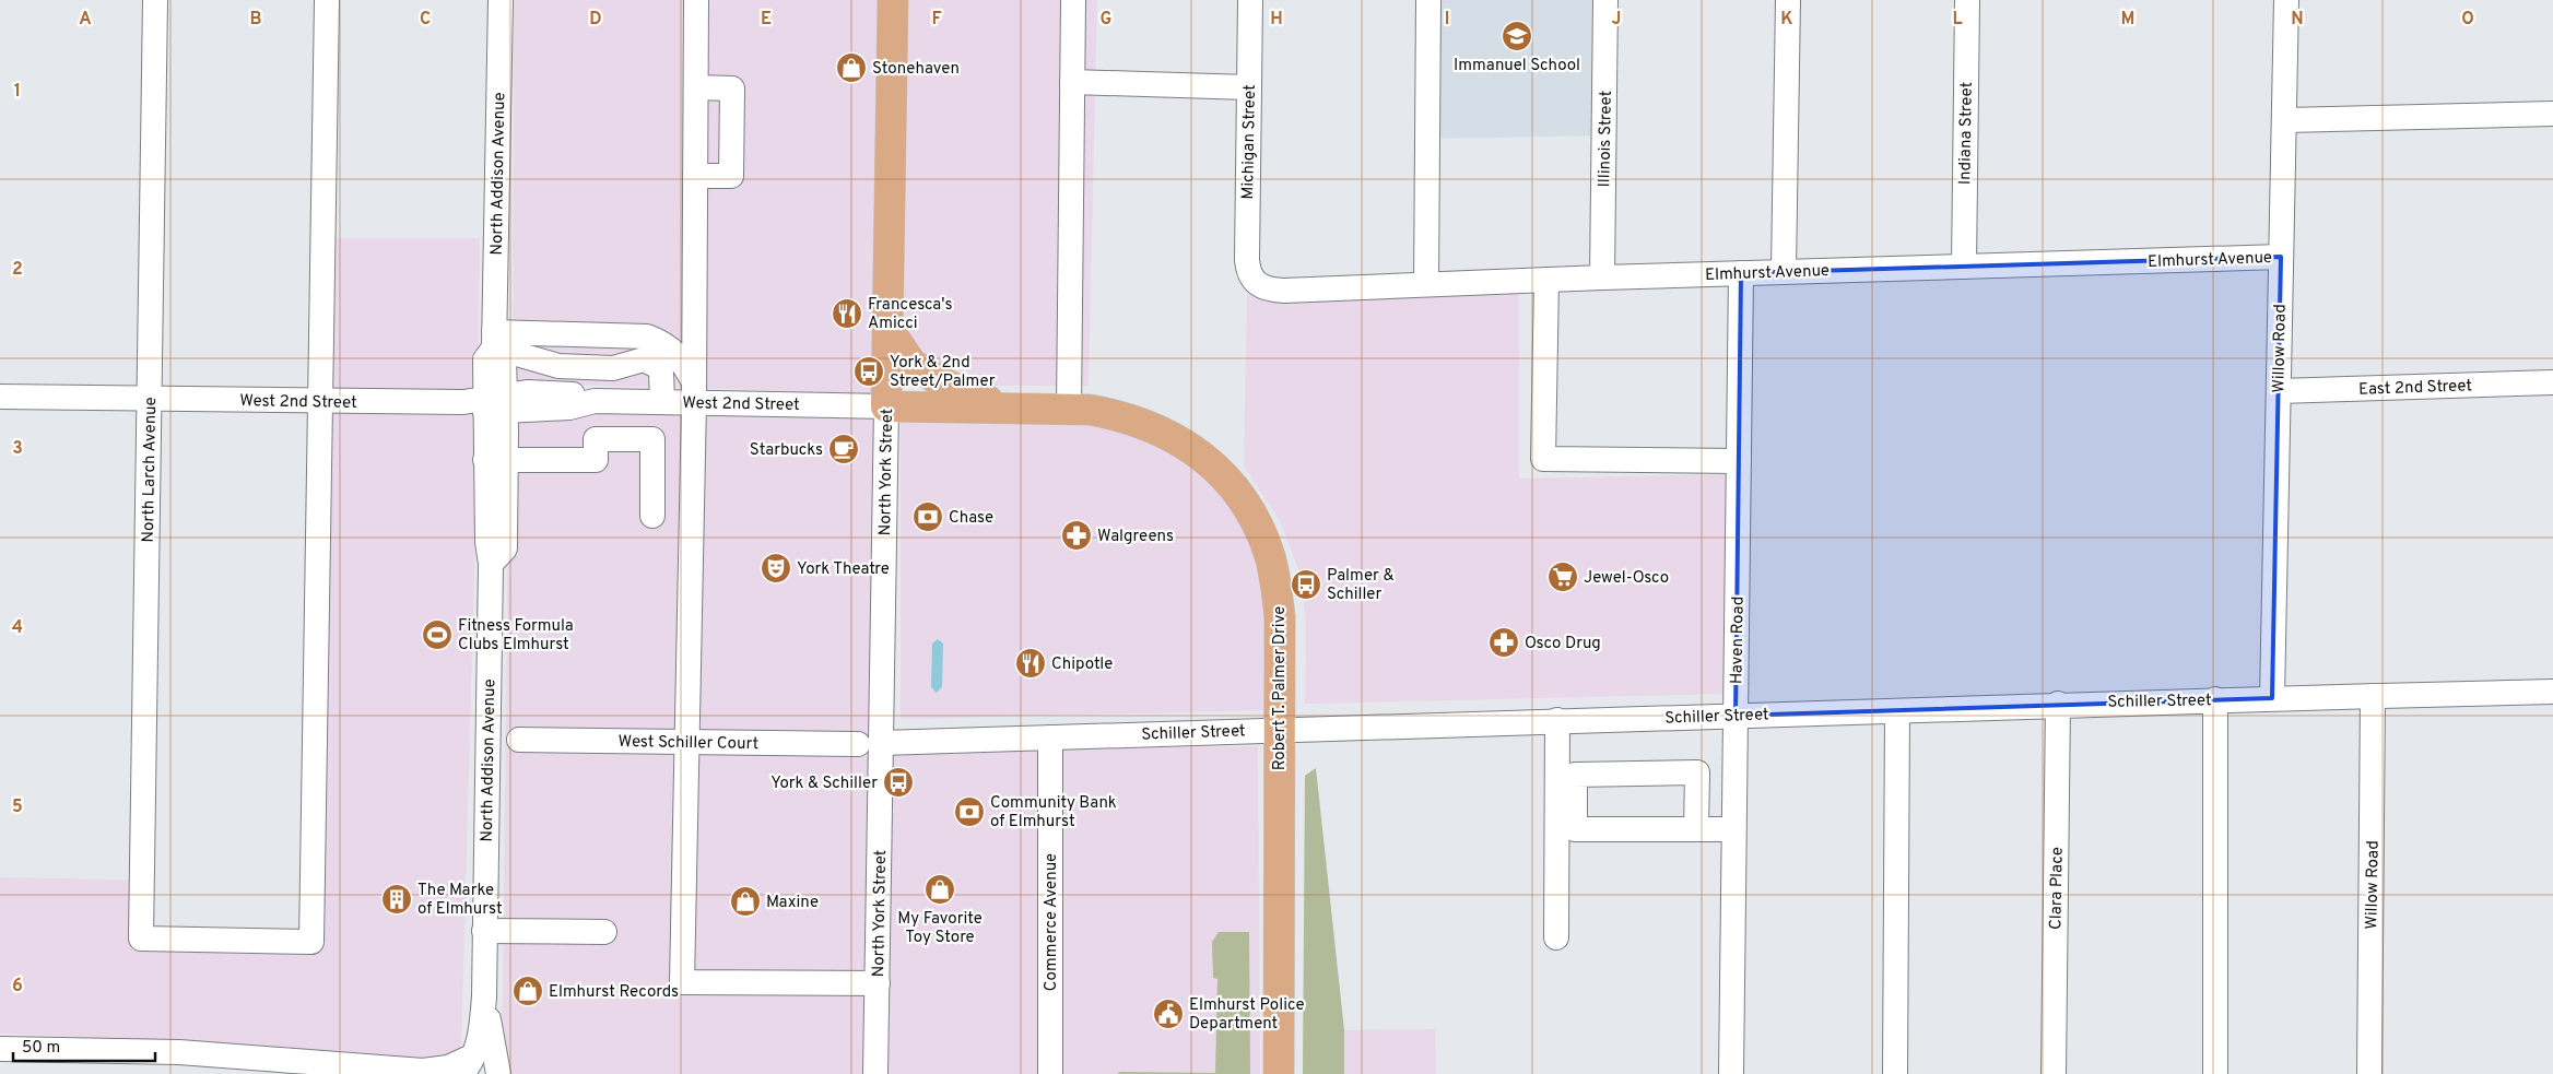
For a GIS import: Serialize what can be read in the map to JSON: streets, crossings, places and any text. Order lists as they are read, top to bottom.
{
  "streets": {
    "main road": ["North York Street", "Robert T. Palmer Drive"],
    "street": [
      "Indiana Street",
      "Illinois Street",
      "Michigan Street",
      "North Addison Avenue",
      "Elmhurst Avenue",
      "Willow Road",
      "East 2nd Street",
      "West 2nd Street",
      "North Larch Avenue",
      "Haven Road",
      "Schiller Street",
      "West Schiller Court",
      "Clara Place",
      "Commerce Avenue"
    ]
  },
  "crossings": [
    ["Indiana Street", "Elmhurst Avenue"],
    ["Illinois Street", "Elmhurst Avenue"],
    ["Michigan Street", "Elmhurst Avenue"],
    ["North Addison Avenue", "West 2nd Street"],
    ["Elmhurst Avenue", "Willow Road"],
    ["Elmhurst Avenue", "Haven Road"],
    ["Willow Road", "East 2nd Street"],
    ["Willow Road", "Schiller Street"],
    ["West 2nd Street", "North Larch Avenue"],
    ["West 2nd Street", "North York Street"],
    ["West 2nd Street", "Robert T. Palmer Drive"],
    ["North York Street", "Robert T. Palmer Drive"],
    ["North York Street", "Schiller Street"],
    ["North York Street", "West Schiller Court"],
    ["Haven Road", "Schiller Street"],
    ["Robert T. Palmer Drive", "Schiller Street"],
    ["Schiller Street", "West Schiller Court"],
    ["Schiller Street", "Clara Place"],
    ["Schiller Street", "Commerce Avenue"]
  ],
  "places": {
    "school or university": ["Immanuel School"],
    "shop": [
      "Stonehaven",
      "My Favorite Toy Store",
      "Maxine",
      "Elmhurst Records"
    ],
    "restaurant": ["Francesca's Amicci", "Chipotle"],
    "bus stop": ["York & 2nd Street/Palmer", "Palmer & Schiller", "York & Schiller"],
    "cafe": ["Starbucks"],
    "bank": ["Chase", "Community Bank of Elmhurst"],
    "pharmacy": ["Walgreens", "Osco Drug"],
    "theatre": ["York Theatre"],
    "supermarket": ["Jewel-Osco"],
    "sports": ["Fitness Formula Clubs Elmhurst"],
    "building": ["The Marke of Elmhurst"],
    "public building": ["Elmhurst Police Department"]
  },
  "scale_bar": "50 m",
  "grid": {
    "columns": [
      "A",
      "B",
      "C",
      "D",
      "E",
      "F",
      "G",
      "H",
      "I",
      "J",
      "K",
      "L",
      "M",
      "N",
      "O"
    ],
    "rows": [
      "1",
      "2",
      "3",
      "4",
      "5",
      "6"
    ]
  }
}
